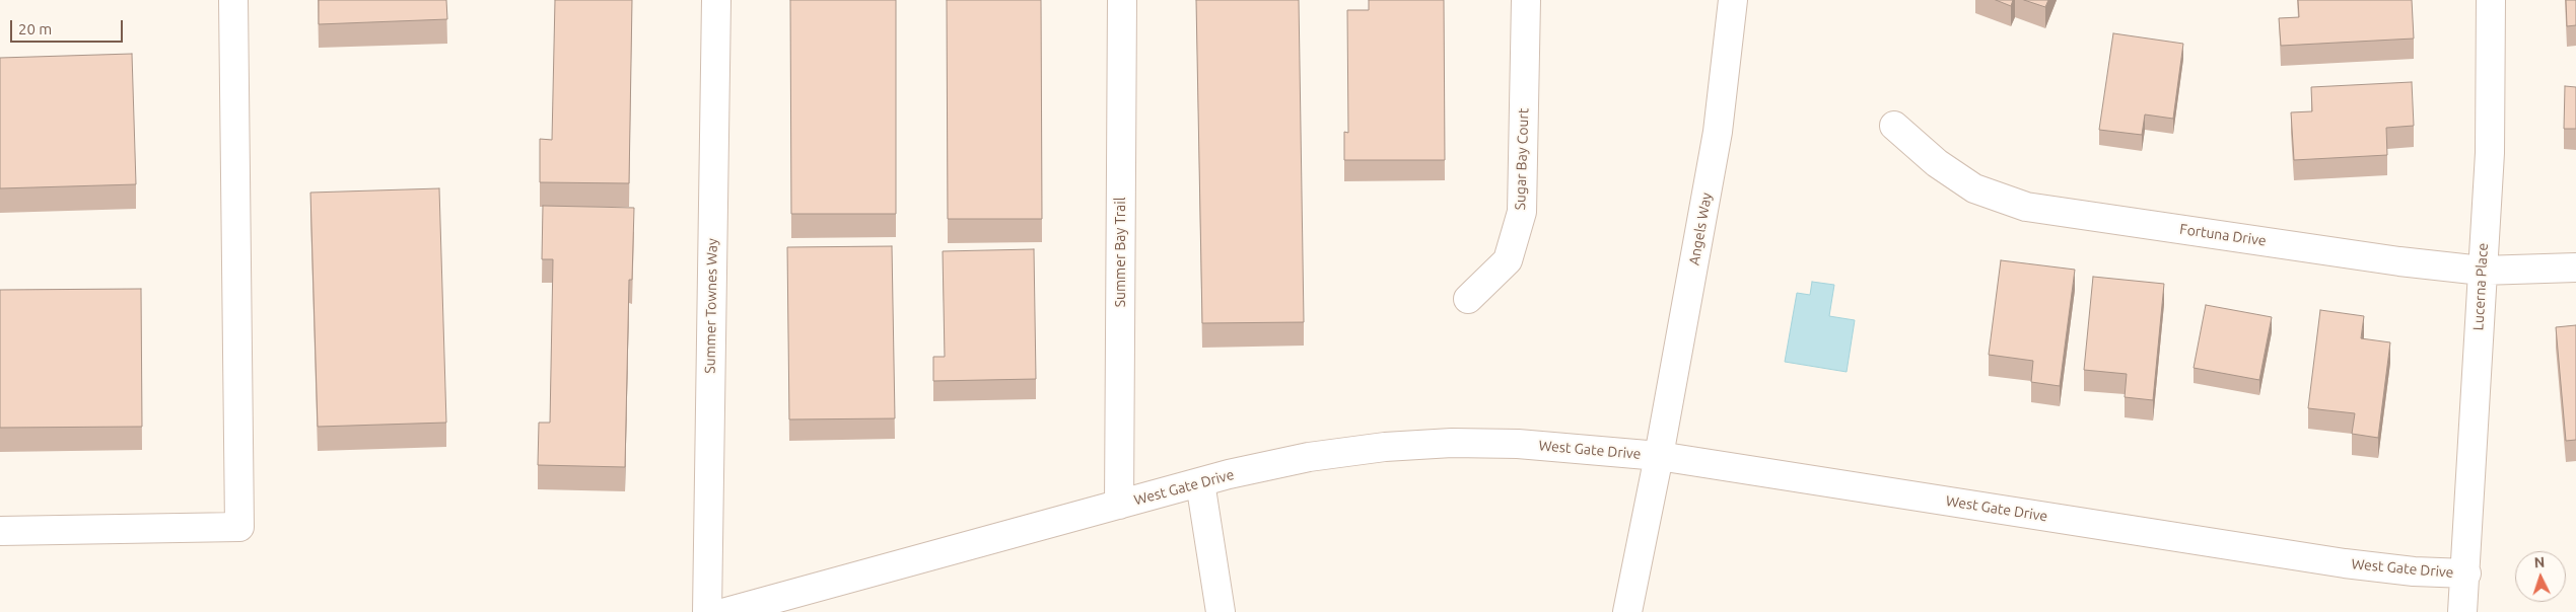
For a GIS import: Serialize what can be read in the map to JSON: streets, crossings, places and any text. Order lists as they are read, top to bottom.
{
  "streets": {
    "street": [
      "Sugar Bay Court",
      "Angels Way",
      "Fortuna Drive",
      "Summer Bay Trail",
      "Lucerna Place",
      "Summer Townes Way",
      "West Gate Drive"
    ]
  },
  "crossings": [
    ["Angels Way", "West Gate Drive"],
    ["Fortuna Drive", "Lucerna Place"],
    ["Summer Bay Trail", "West Gate Drive"],
    ["Lucerna Place", "West Gate Drive"]
  ],
  "scale_bar": "20 m",
  "north": "top"
}
